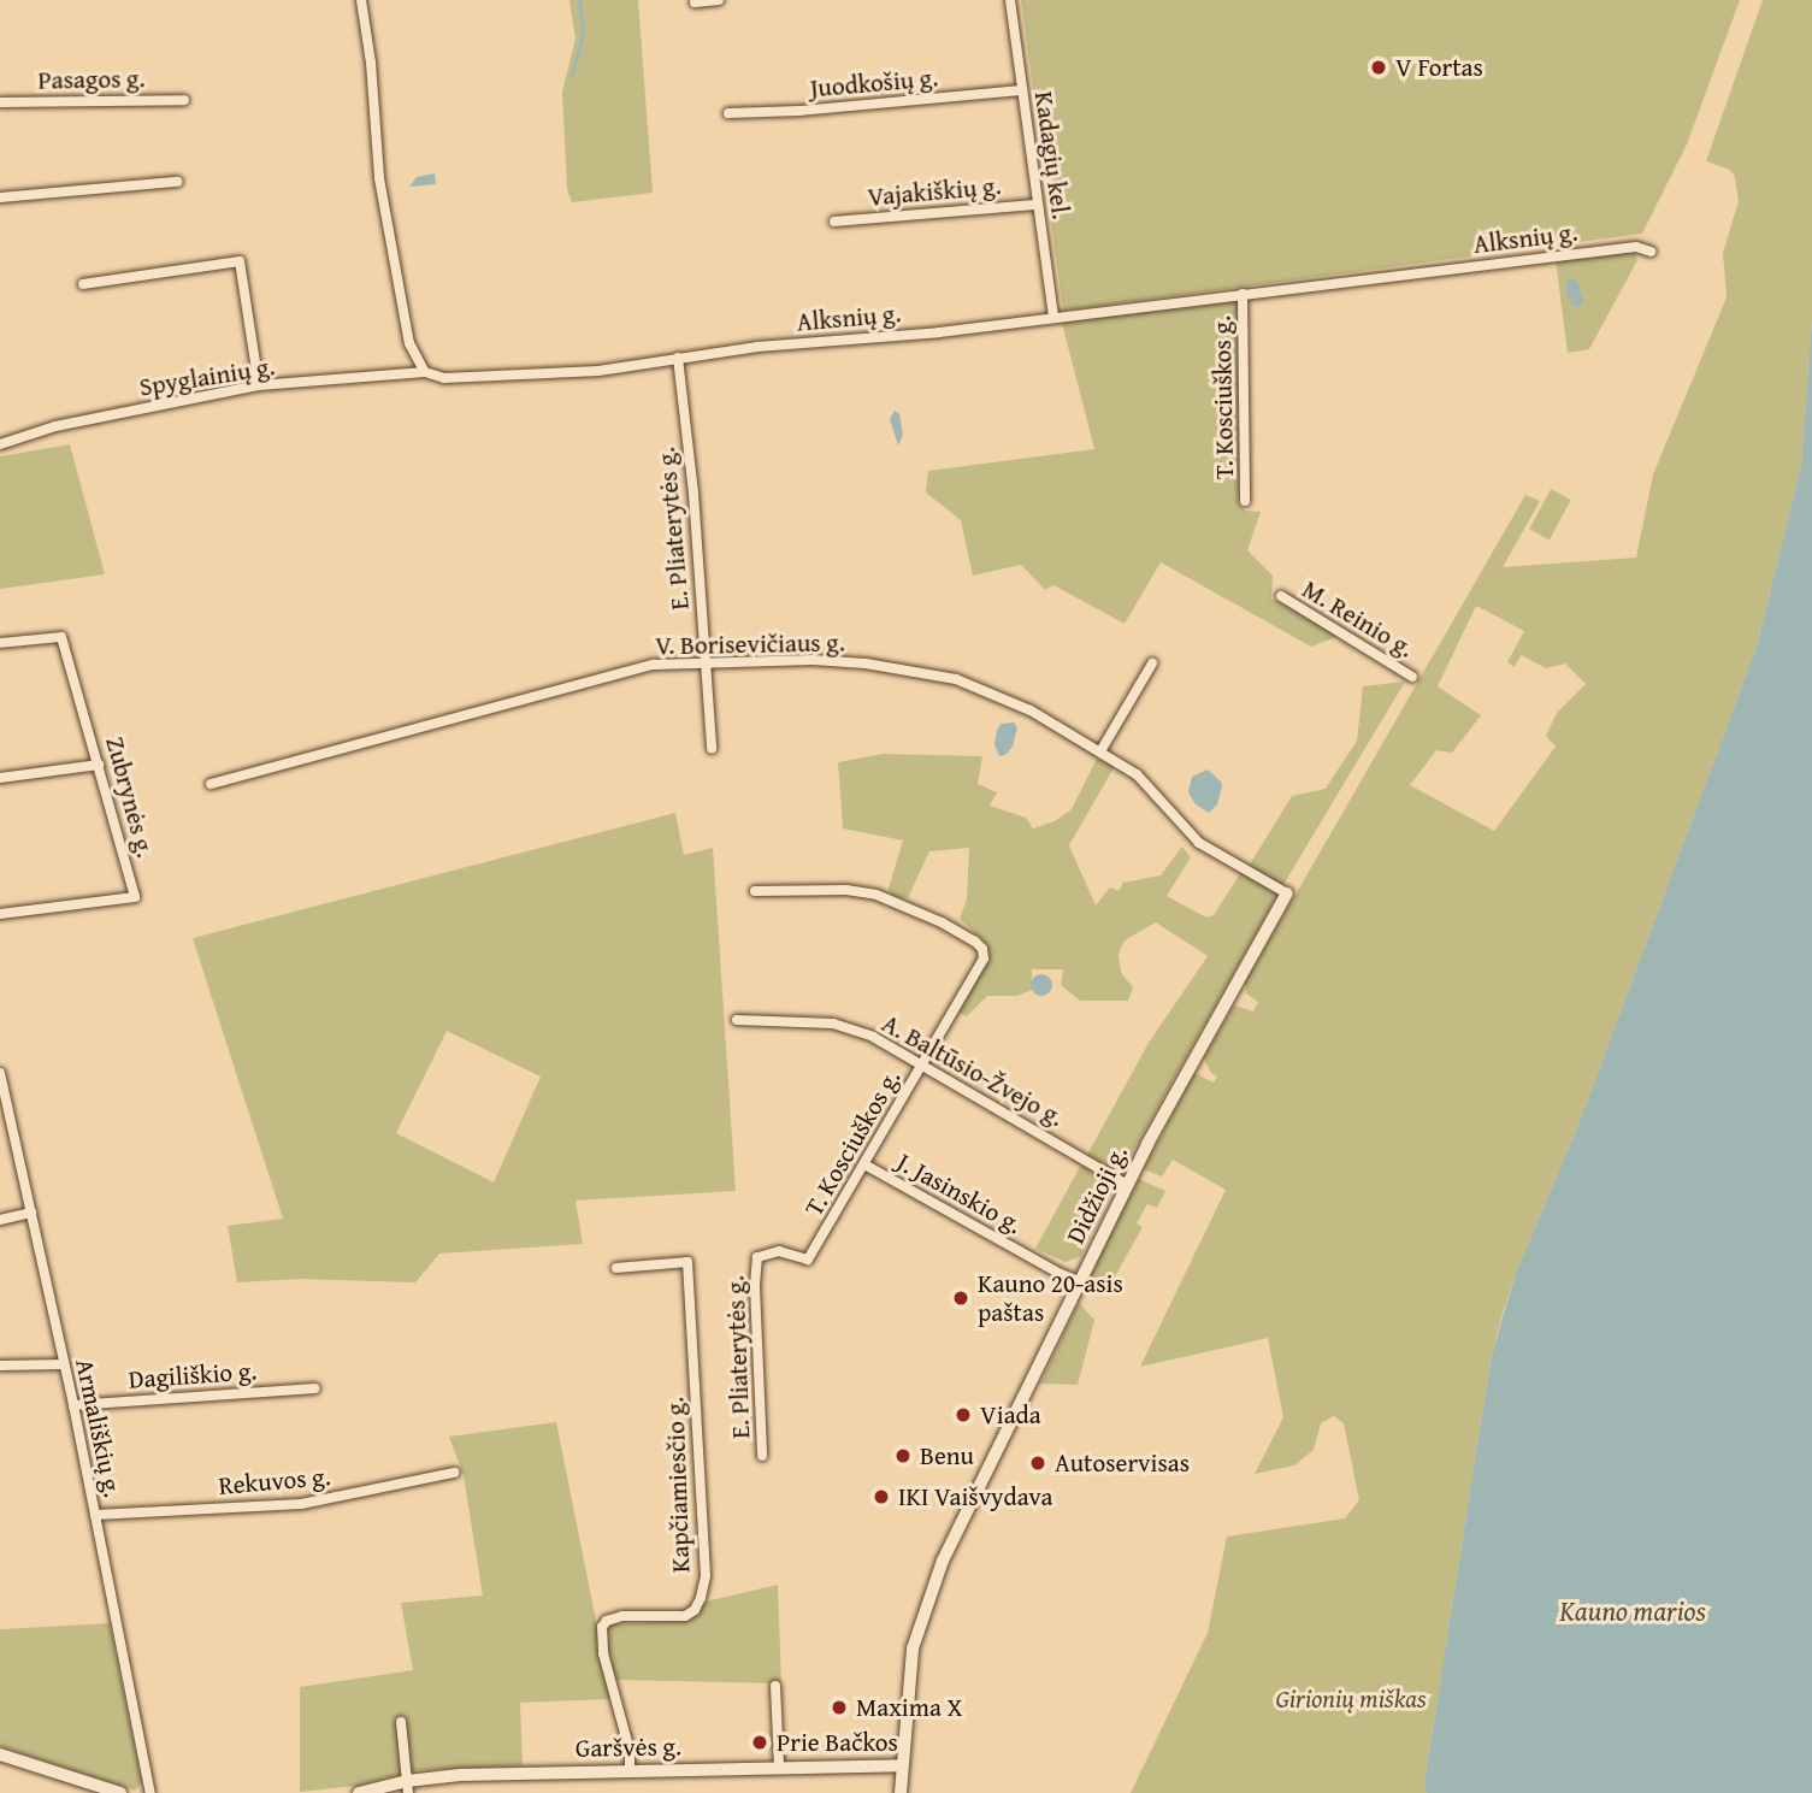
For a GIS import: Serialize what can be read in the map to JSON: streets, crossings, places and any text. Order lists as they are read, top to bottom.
{
  "streets": {
    "main road": ["Didžioji g.", "Garšvės g."],
    "street": [
      "Pasagos g.",
      "Juodkošių g.",
      "Kadagių kel.",
      "Vajakiškių g.",
      "Alksnių g.",
      "Spyglainių g.",
      "T. Kosciuškos g.",
      "E. Pliaterytės g.",
      "M. Reinio g.",
      "V. Borisevičiaus g.",
      "Zubrynės g.",
      "A. Baltūsio-Žvejo g.",
      "J. Jasinskio g.",
      "Dagiliškio g.",
      "Armališkių g.",
      "Rekuvos g.",
      "Kapčiamiesčio g."
    ]
  },
  "crossings": [
    ["Juodkošių g.", "Kadagių kel."],
    ["Kadagių kel.", "Vajakiškių g."],
    ["Kadagių kel.", "Alksnių g."],
    ["Alksnių g.", "Spyglainių g."],
    ["Alksnių g.", "T. Kosciuškos g."],
    ["Alksnių g.", "E. Pliaterytės g."],
    ["T. Kosciuškos g.", "E. Pliaterytės g."],
    ["T. Kosciuškos g.", "A. Baltūsio-Žvejo g."],
    ["T. Kosciuškos g.", "J. Jasinskio g."],
    ["E. Pliaterytės g.", "V. Borisevičiaus g."],
    ["V. Borisevičiaus g.", "Didžioji g."],
    ["A. Baltūsio-Žvejo g.", "Didžioji g."],
    ["J. Jasinskio g.", "Didžioji g."],
    ["Didžioji g.", "Garšvės g."],
    ["Dagiliškio g.", "Armališkių g."],
    ["Armališkių g.", "Rekuvos g."],
    ["Kapčiamiesčio g.", "Garšvės g."]
  ],
  "water": ["Kauno marios"],
  "parks": ["Girionių miškas"],
  "places": [
    "V Fortas",
    "Kauno 20-asis paštas",
    "Viada",
    "Benu",
    "Autoservisas",
    "IKI Vaišvydava",
    "Maxima X",
    "Prie Bačkos"
  ]
}
